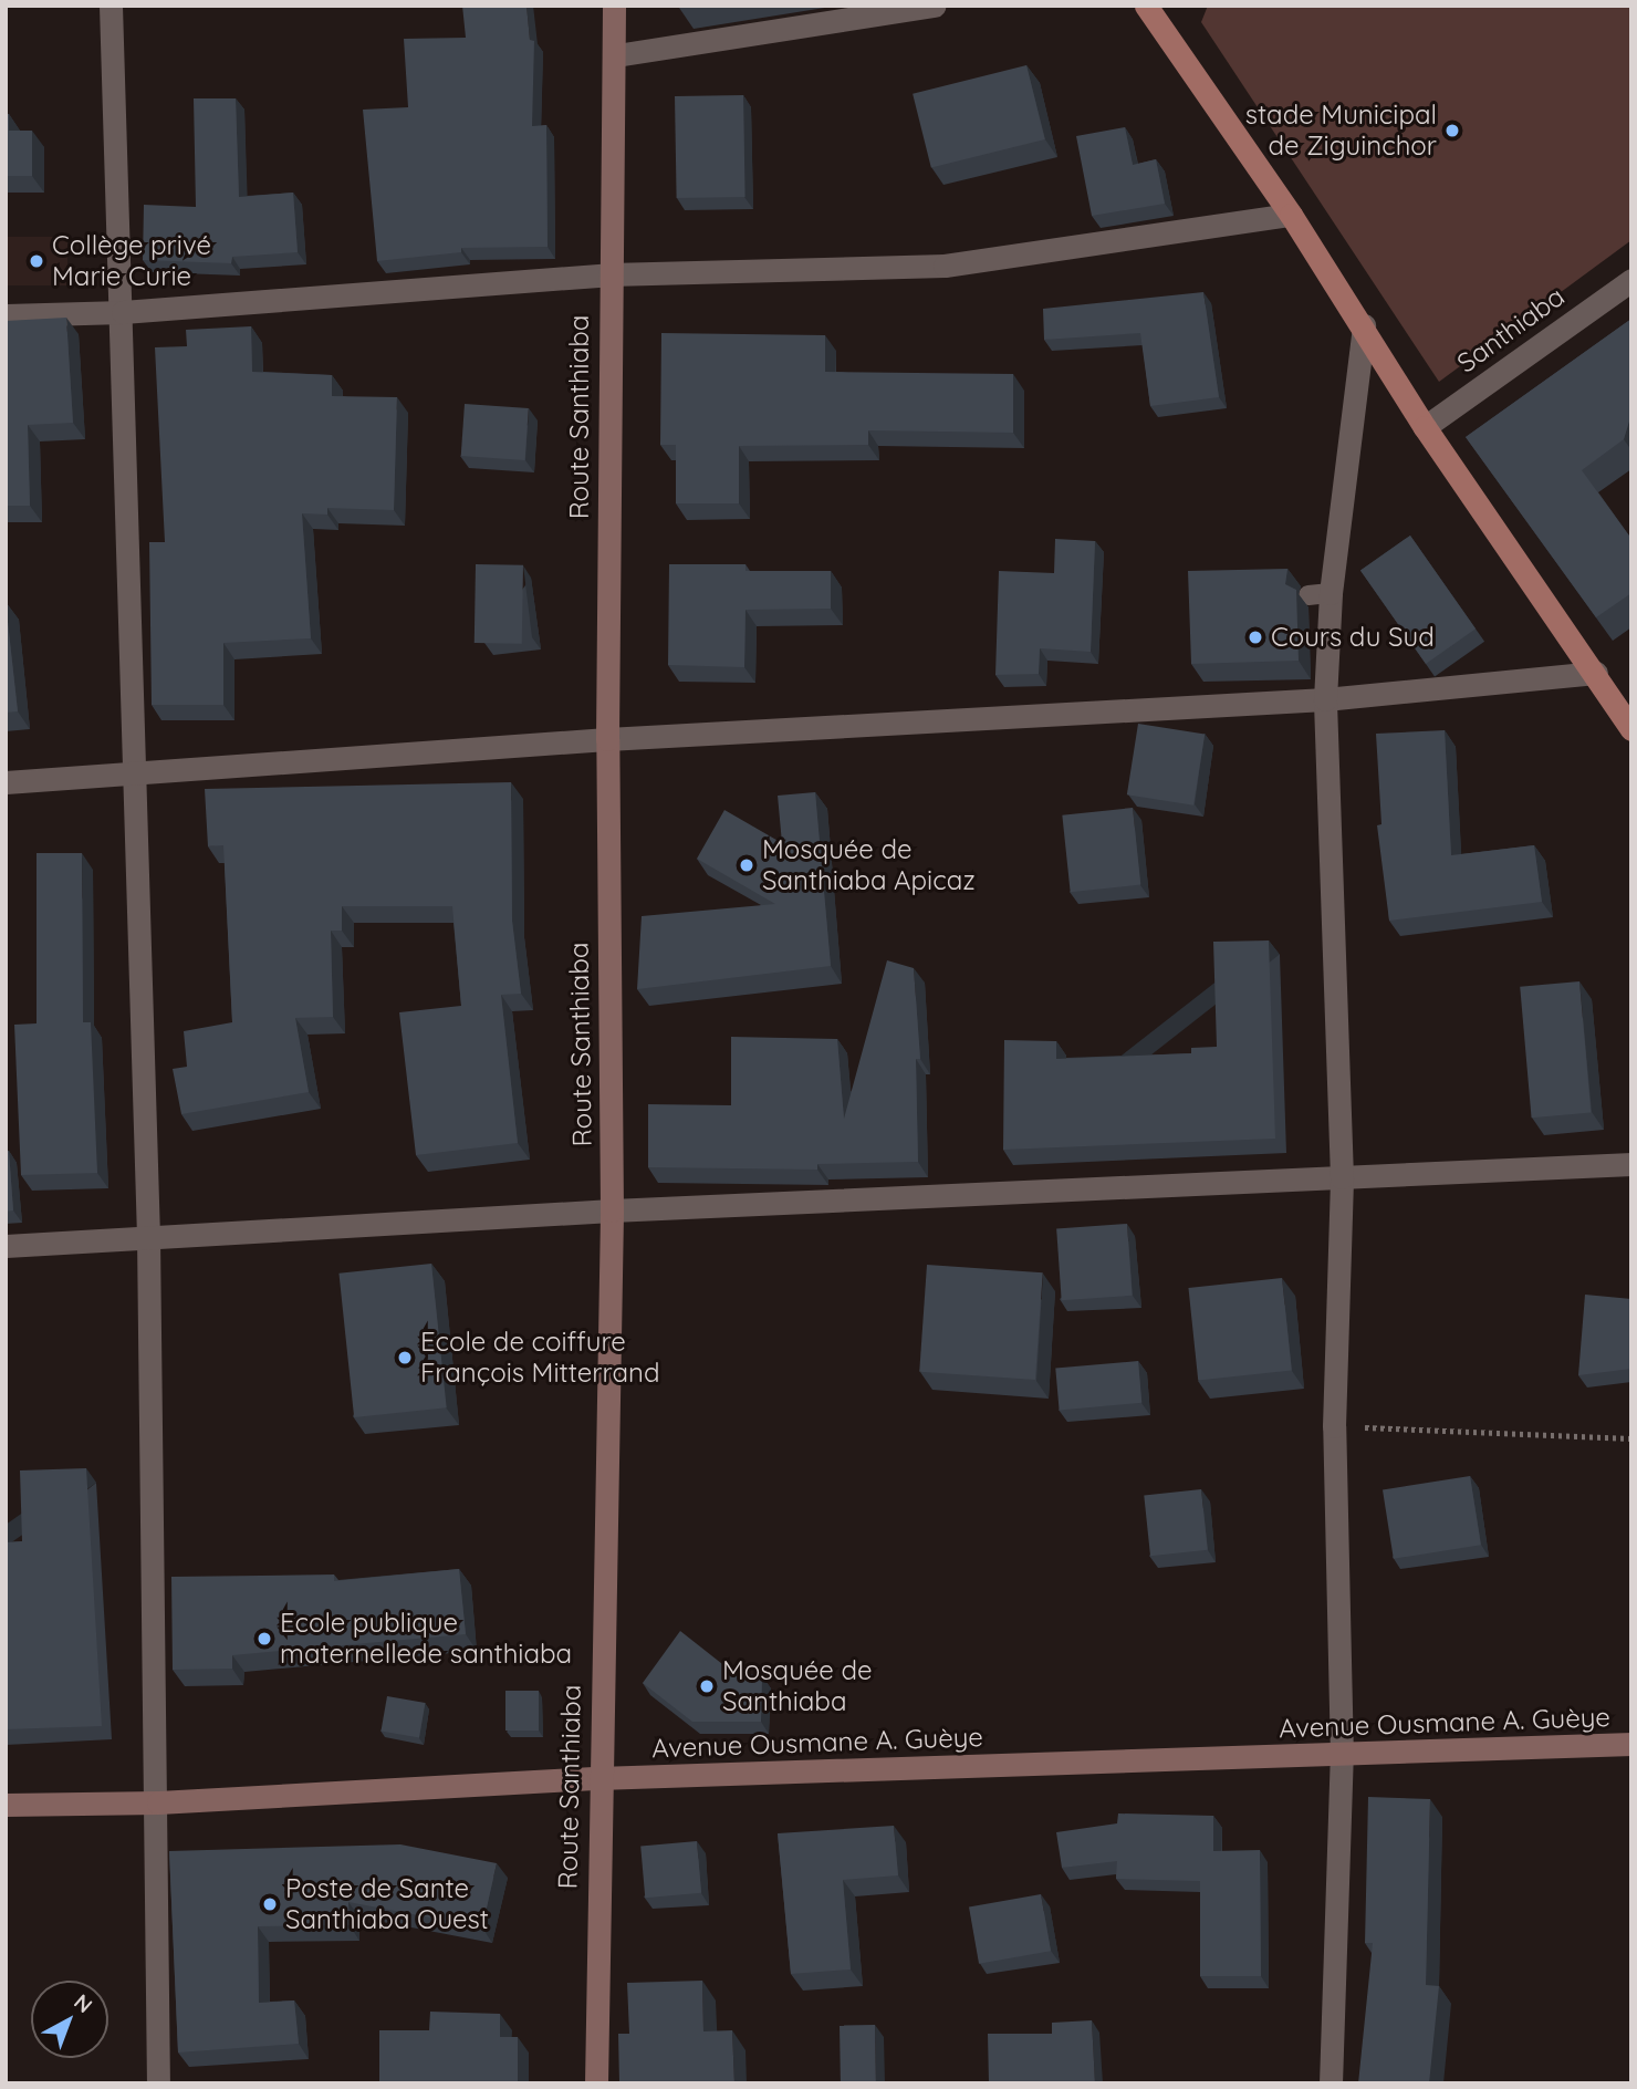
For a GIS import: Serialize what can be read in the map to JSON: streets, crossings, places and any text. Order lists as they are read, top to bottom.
{
  "streets": {
    "street": ["Santhiaba", "Route Santhiaba", "Avenue Ousmane A. Guèye"]
  },
  "crossings": [
    ["Route Santhiaba", "Avenue Ousmane A. Guèye"]
  ],
  "places": [
    "stade Municipal de Ziguinchor",
    "Collège privé Marie Curie",
    "Cours du Sud",
    "Mosquée de Santhiaba Apicaz",
    "Ecole de coiffure François Mitterrand",
    "Ecole publique maternellede santhiaba",
    "Mosquée de Santhiaba",
    "Poste de Sante Santhiaba Ouest"
  ],
  "north": "top right"
}
